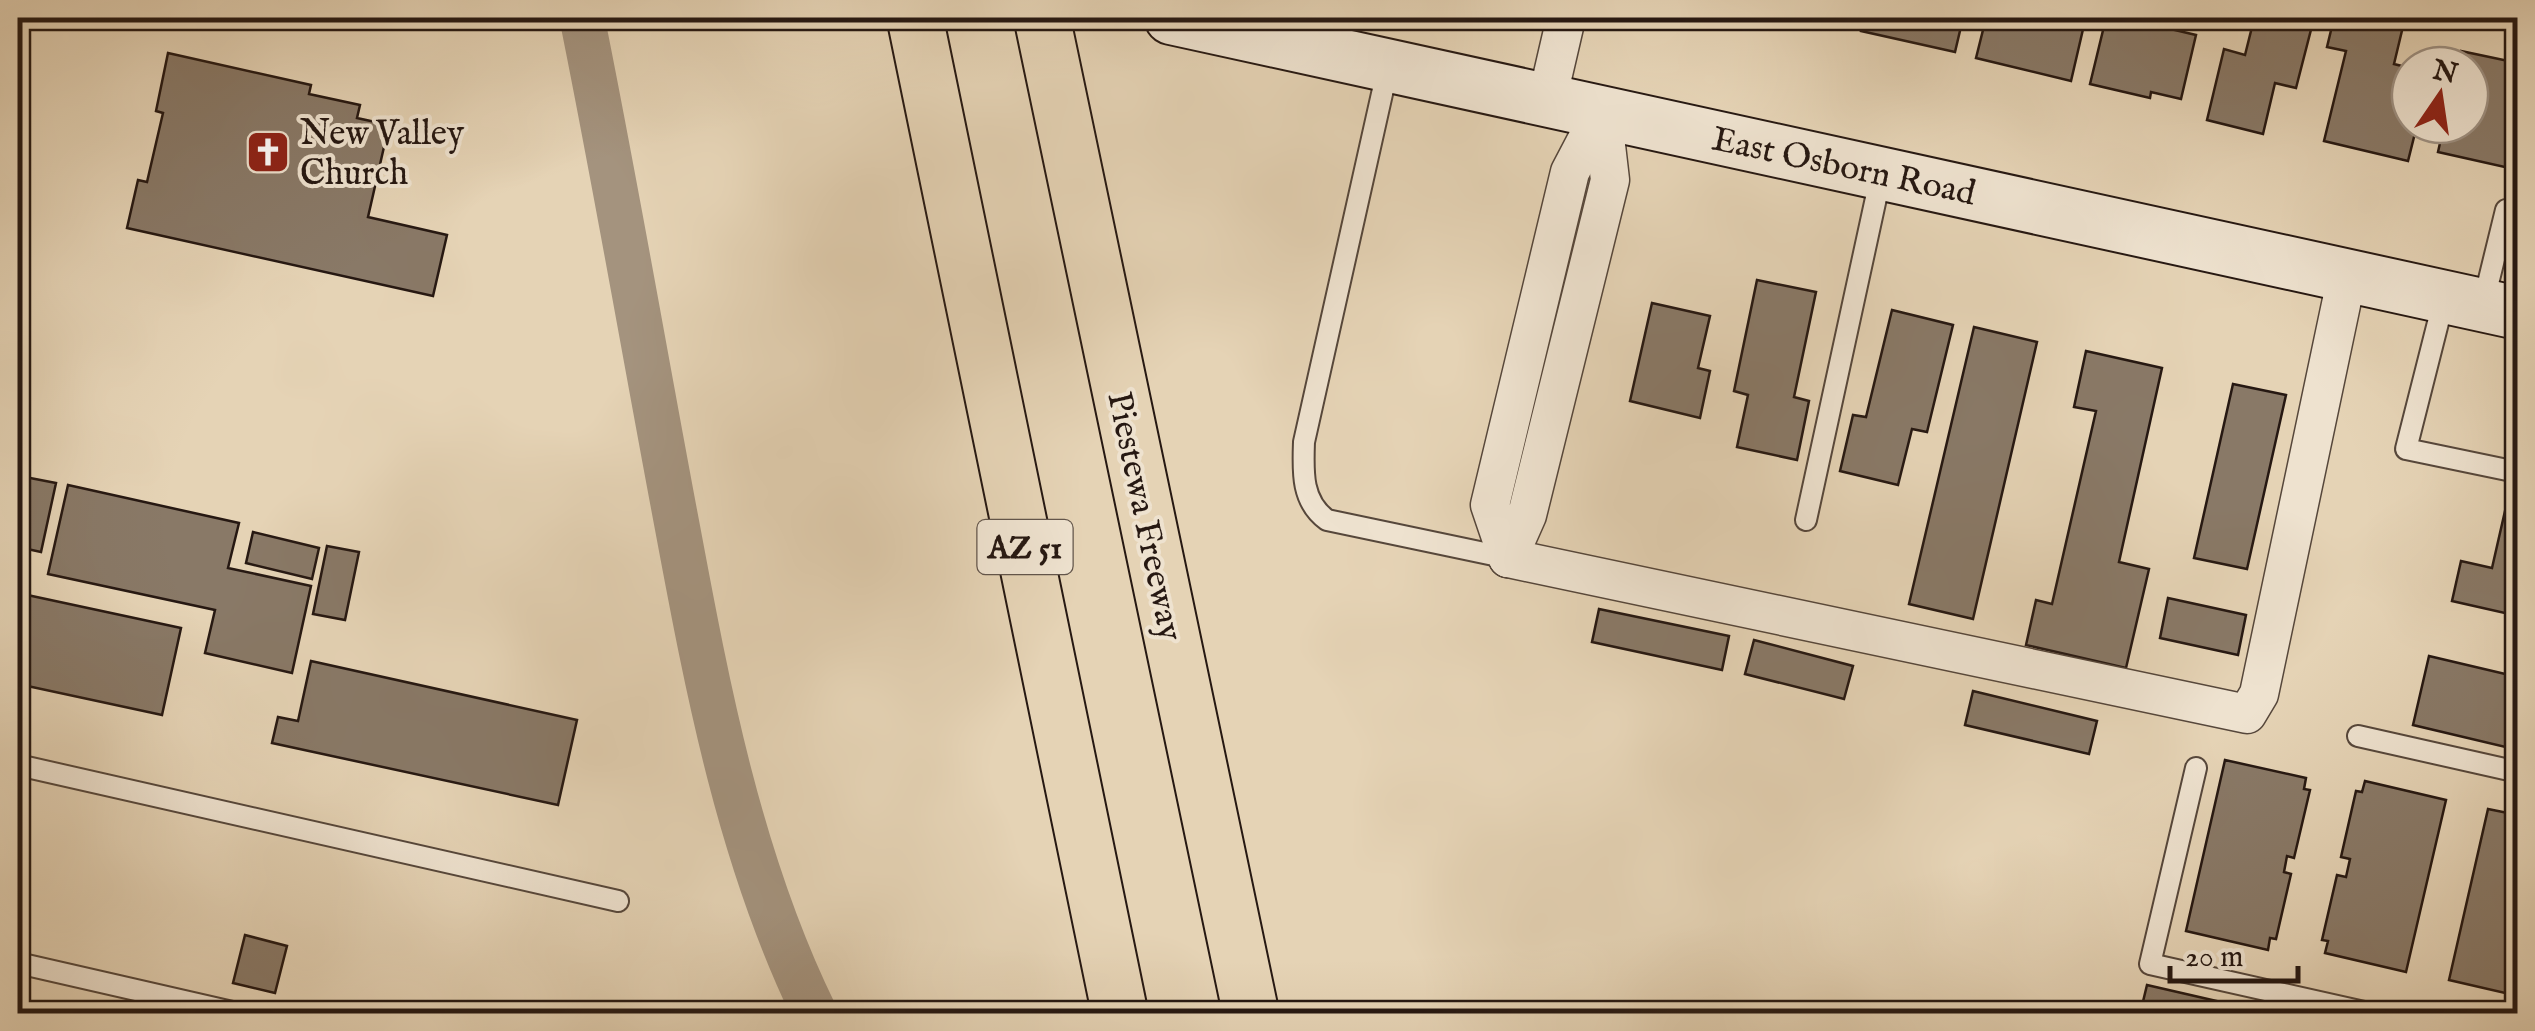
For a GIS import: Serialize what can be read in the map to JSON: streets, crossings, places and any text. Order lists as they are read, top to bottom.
{
  "streets": {
    "highway": ["Piestewa Freeway", "AZ 51"],
    "main road": ["East Osborn Road"]
  },
  "places": {
    "church": ["New Valley Church"]
  },
  "scale_bar": "20 m",
  "north": "top"
}
